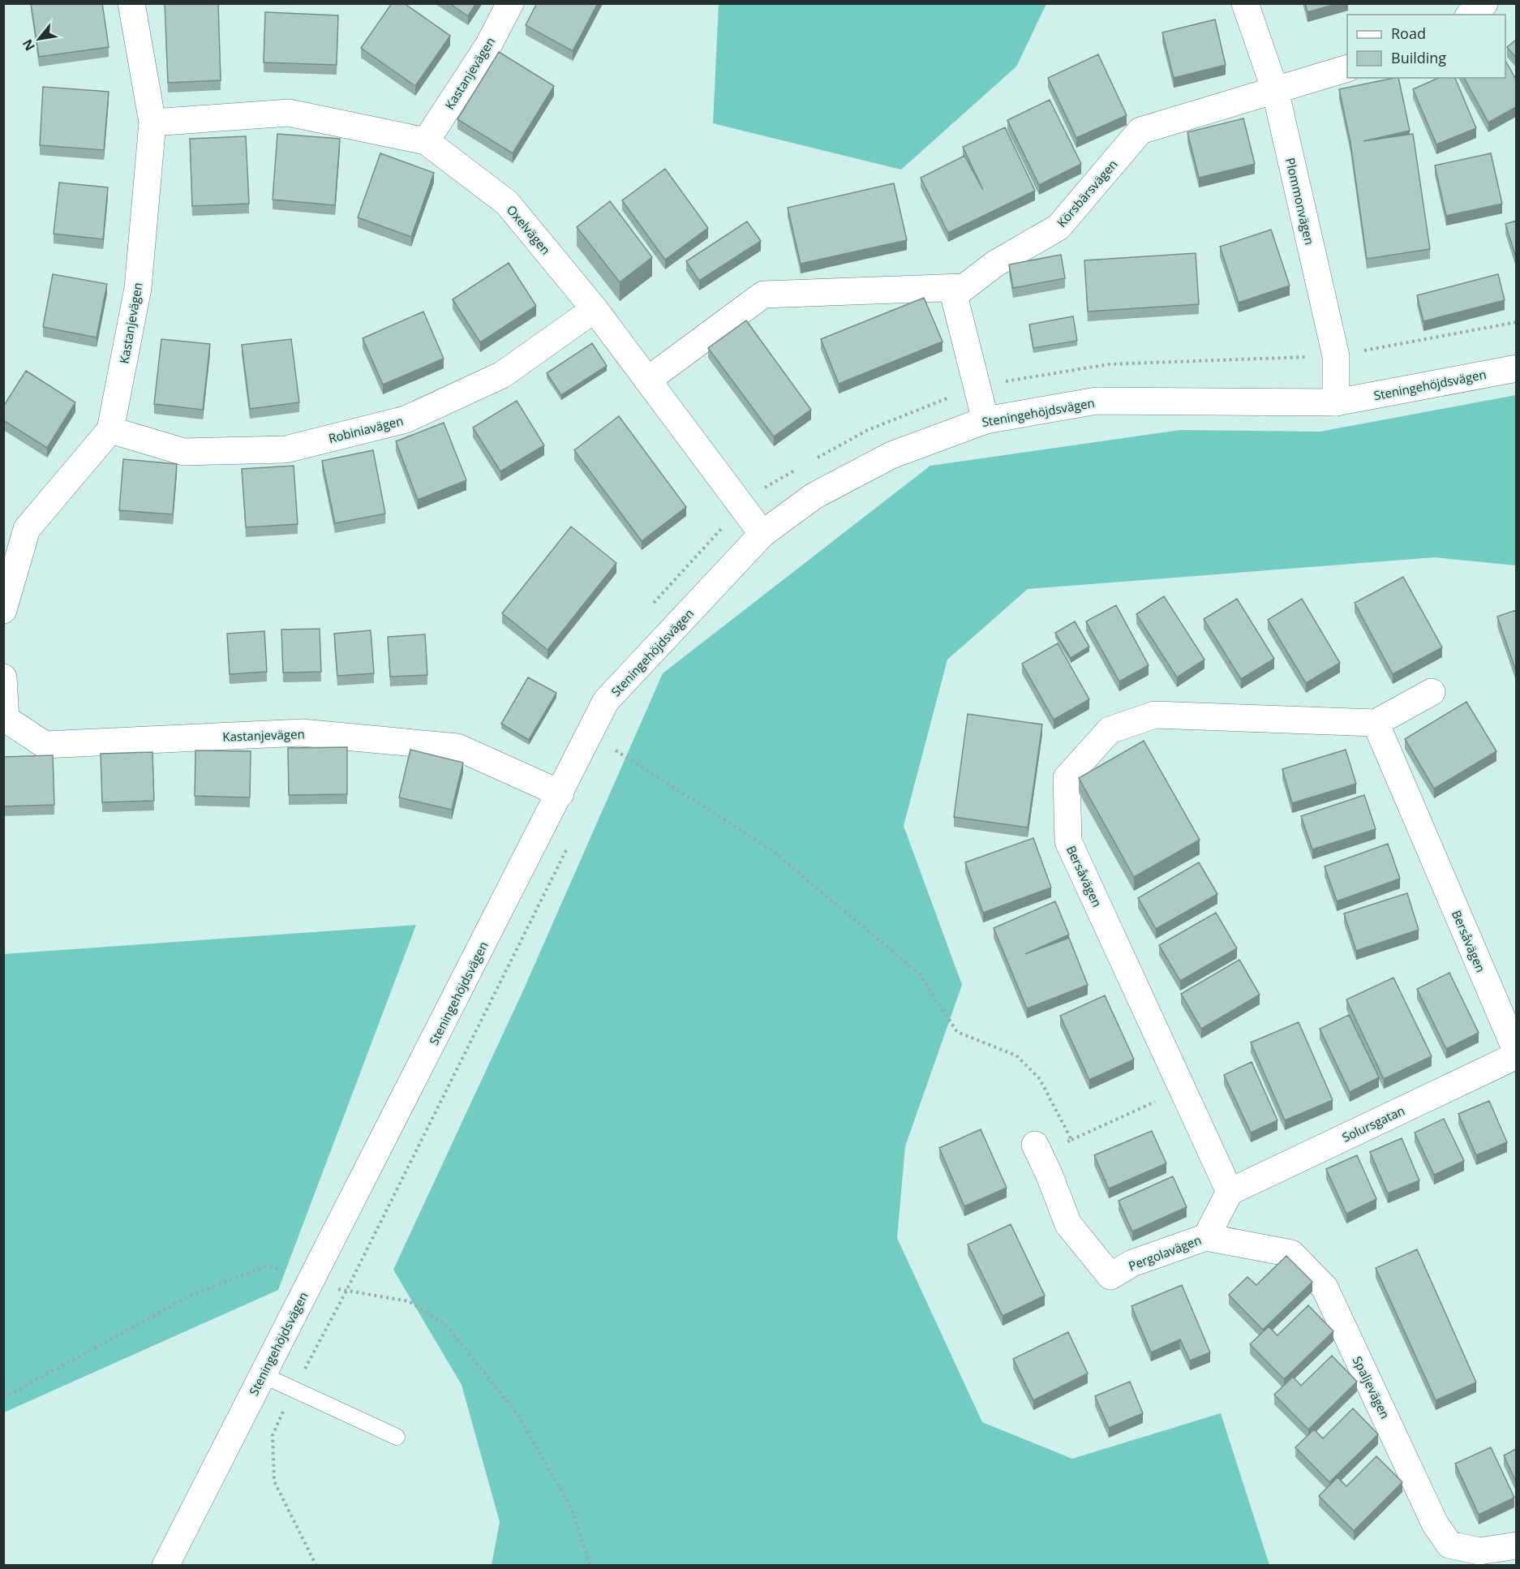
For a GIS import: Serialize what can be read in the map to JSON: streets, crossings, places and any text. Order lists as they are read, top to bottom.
{
  "streets": {
    "street": [
      "Kastanjevägen",
      "Körsbärsvägen",
      "Plommonvägen",
      "Oxelvägen",
      "Steningehöjdsvägen",
      "Robiniavägen",
      "Bersåvägen",
      "Solursgatan",
      "Pergolavägen",
      "Spaljevägen"
    ]
  },
  "crossings": [
    ["Kastanjevägen", "Oxelvägen"],
    ["Kastanjevägen", "Steningehöjdsvägen"],
    ["Kastanjevägen", "Robiniavägen"],
    ["Körsbärsvägen", "Plommonvägen"],
    ["Plommonvägen", "Steningehöjdsvägen"],
    ["Oxelvägen", "Steningehöjdsvägen"],
    ["Oxelvägen", "Robiniavägen"],
    ["Bersåvägen", "Solursgatan"],
    ["Bersåvägen", "Pergolavägen"],
    ["Solursgatan", "Pergolavägen"],
    ["Pergolavägen", "Spaljevägen"]
  ],
  "legend": ["Road", "Building"],
  "north": "bottom left"
}
